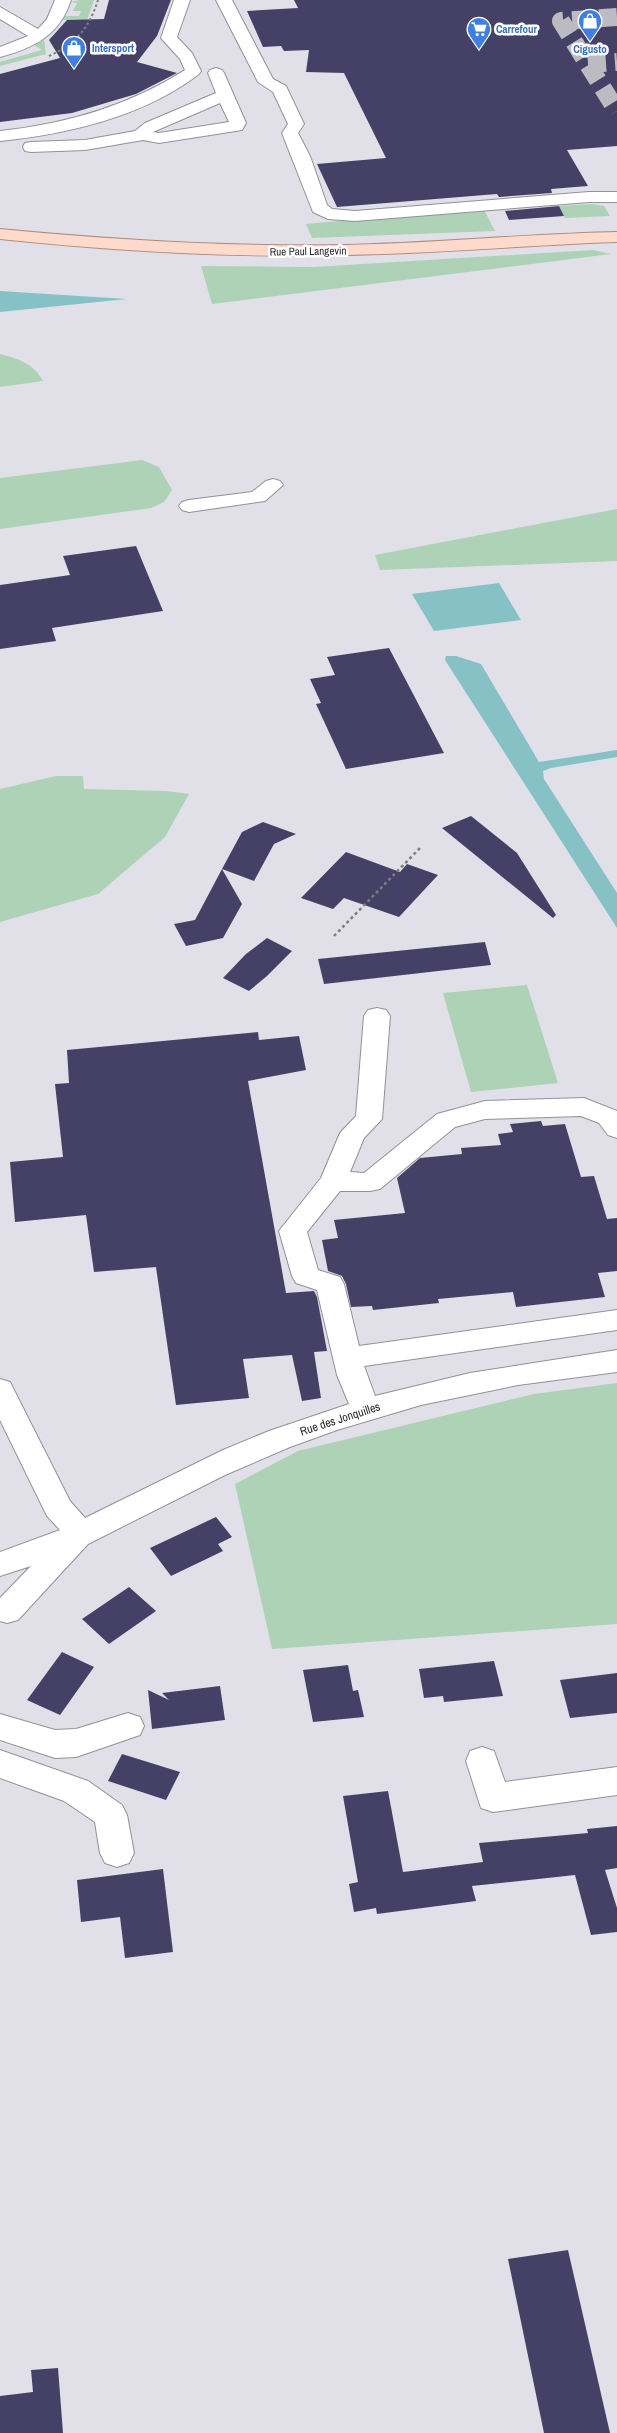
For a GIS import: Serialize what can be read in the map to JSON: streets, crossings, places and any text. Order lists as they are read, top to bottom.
{
  "streets": {
    "main road": ["Rue Paul Langevin"],
    "street": ["Rue des Jonquilles"]
  },
  "places": {
    "shop": ["Cigusto", "Intersport"],
    "supermarket": ["Carrefour"]
  }
}
